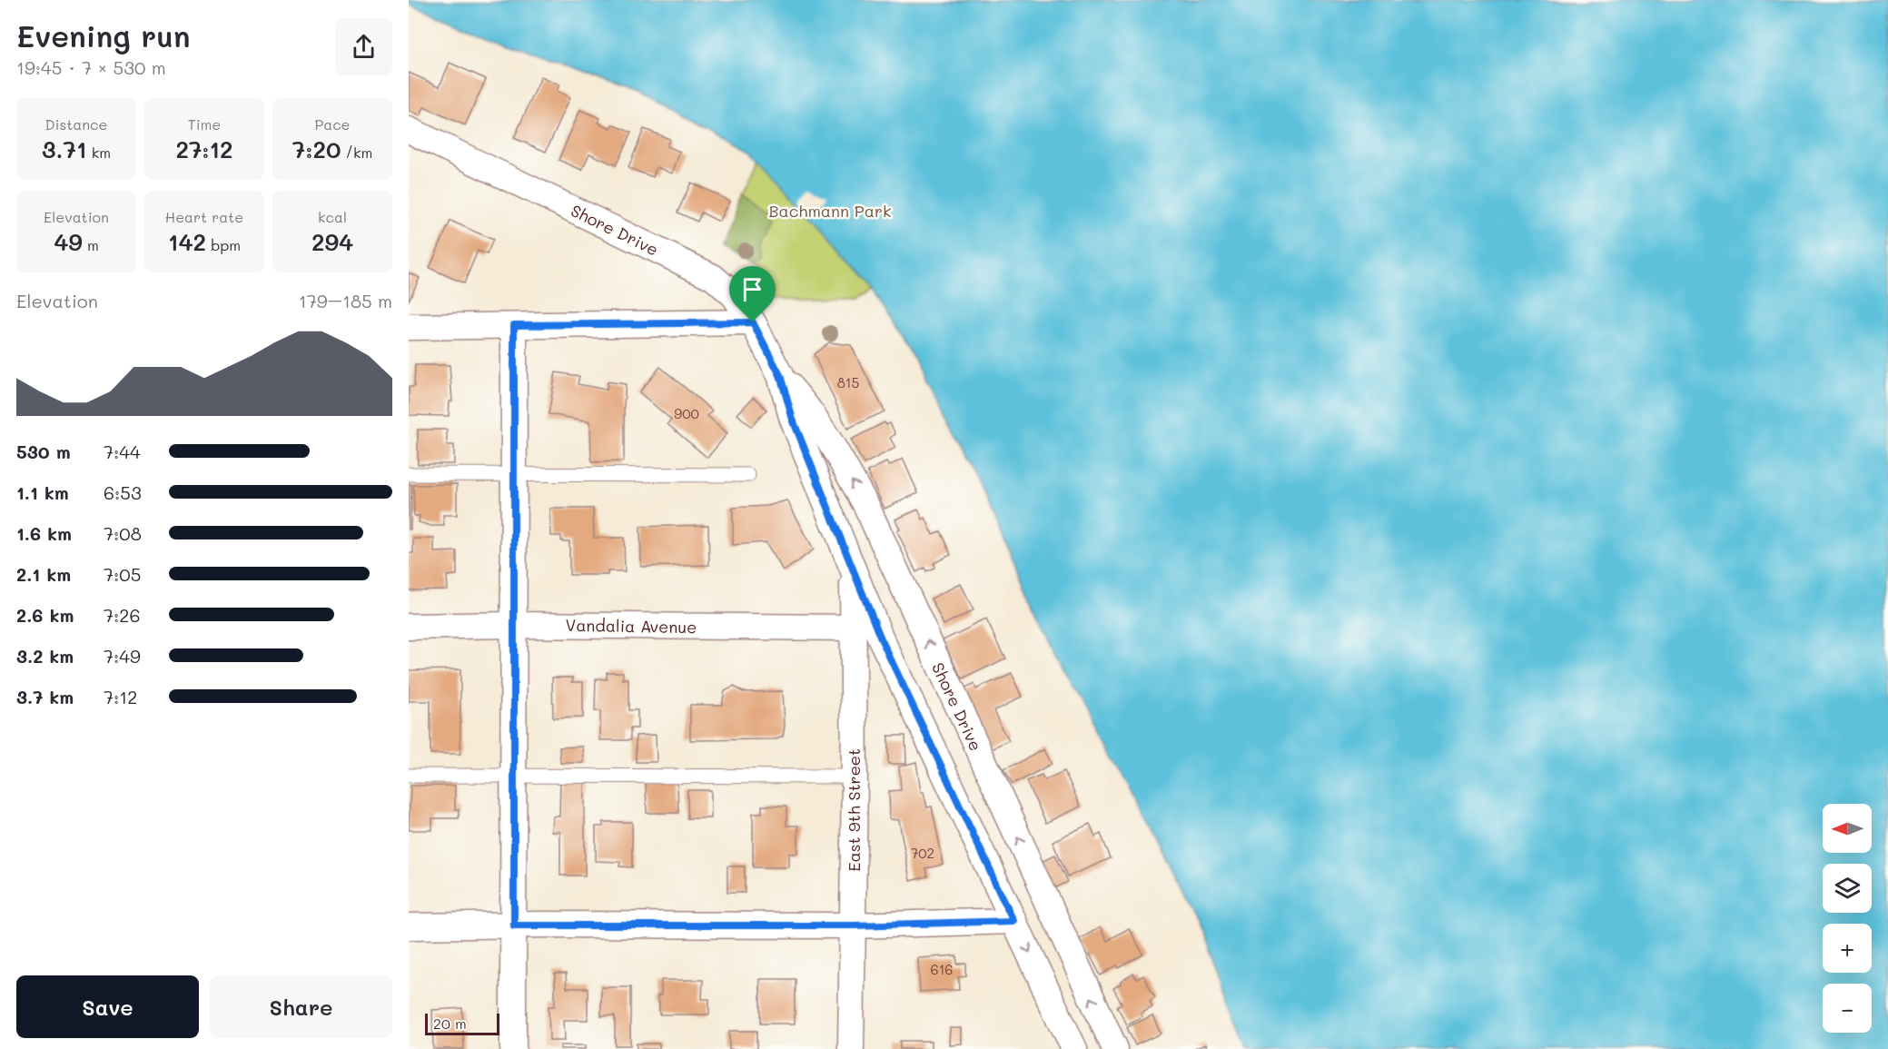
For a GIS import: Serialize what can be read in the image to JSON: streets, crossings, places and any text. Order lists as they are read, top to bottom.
{
  "streets": {
    "street": ["Shore Drive", "Vandalia Avenue", "East 9th Street"]
  },
  "crossings": [
    ["Shore Drive", "East 9th Street"],
    ["Vandalia Avenue", "East 9th Street"]
  ],
  "parks": ["Bachmann Park"],
  "house_numbers": [
    "815",
    "900",
    "702",
    "616"
  ],
  "scale_bar": "20 m",
  "north": "left",
  "page": {
    "heading": ["Evening run", "19:45 · 7 × 530 m"],
    "stats": [
      ["Distance", "3.71 km"],
      ["Time", "27:12"],
      ["Pace", "7:20 /km"],
      ["Elevation", "49 m"],
      ["Heart rate", "142 bpm"],
      ["kcal", "294"]
    ],
    "chart": ["Elevation", "179–185 m"],
    "list": [
      {
        "name": "530 m",
        "note": "7:44"
      },
      {
        "name": "1.1 km",
        "note": "6:53"
      },
      {
        "name": "1.6 km",
        "note": "7:08"
      },
      {
        "name": "2.1 km",
        "note": "7:05"
      },
      {
        "name": "2.6 km",
        "note": "7:26"
      },
      {
        "name": "3.2 km",
        "note": "7:49"
      },
      {
        "name": "3.7 km",
        "note": "7:12"
      }
    ],
    "map_buttons": ["+", "−"],
    "buttons": ["Save", "Share"],
    "scale": "20 m"
  }
}
